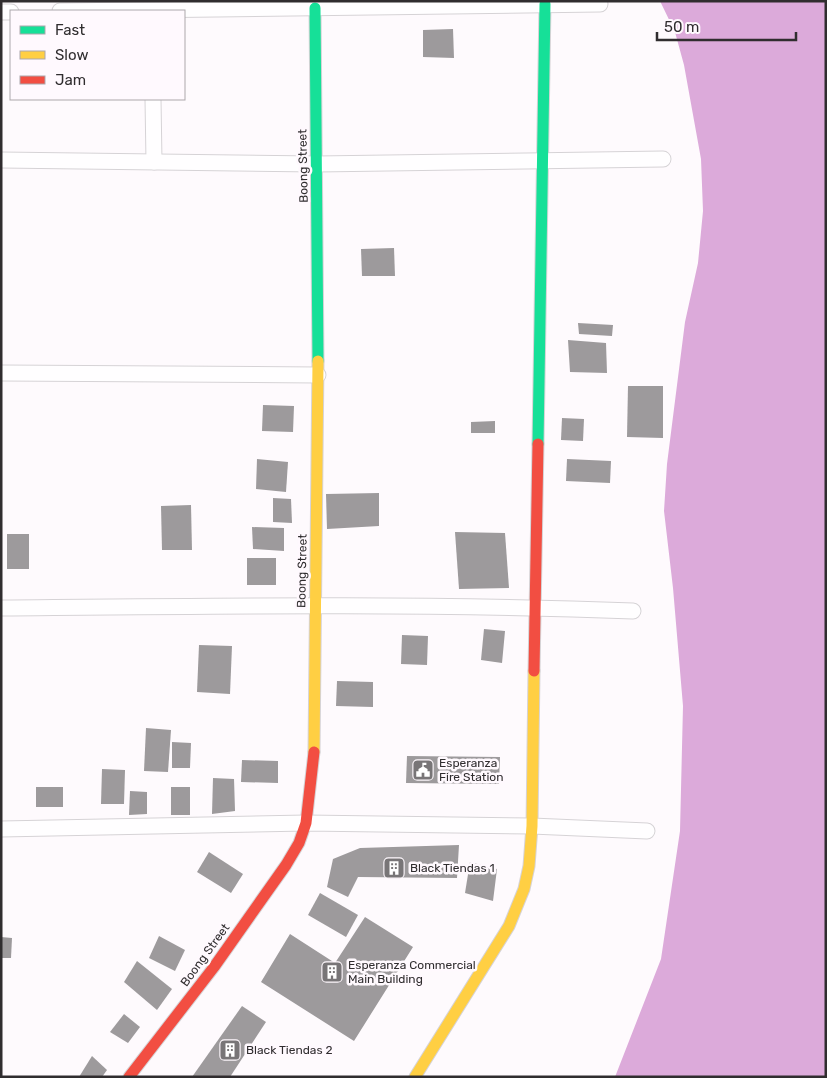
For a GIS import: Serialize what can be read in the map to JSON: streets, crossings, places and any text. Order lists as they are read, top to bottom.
{
  "streets": {
    "street": ["Boong Street"]
  },
  "places": {
    "public building": ["Esperanza Fire Station"],
    "building": ["Black Tiendas 1", "Esperanza Commercial Main Building", "Black Tiendas 2"]
  },
  "legend": ["Fast", "Slow", "Jam"],
  "scale_bar": "50 m"
}
